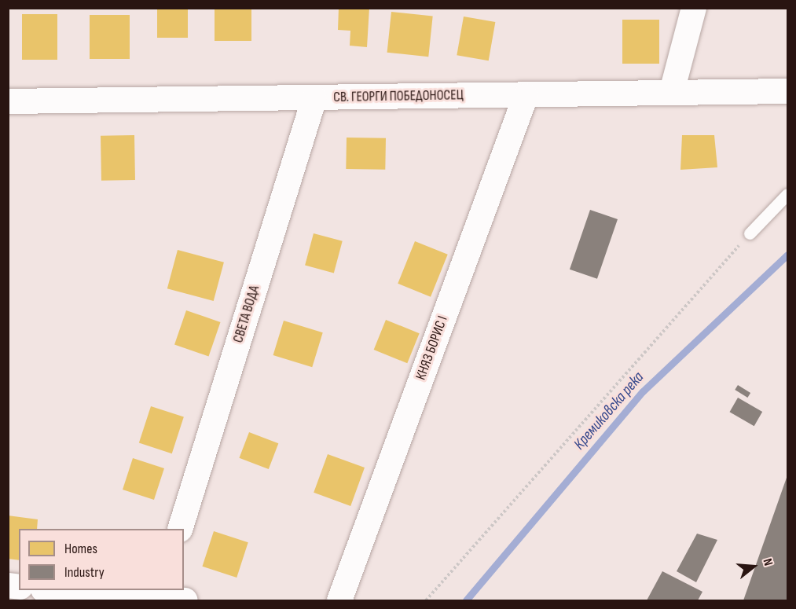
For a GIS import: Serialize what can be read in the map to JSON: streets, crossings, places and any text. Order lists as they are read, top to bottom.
{
  "streets": {
    "street": ["СВ. ГЕОРГИ ПОБЕДОНОСЕЦ", "СВЕТА ВОДА", "КНЯЗ БОРИС I"]
  },
  "crossings": [
    ["СВ. ГЕОРГИ ПОБЕДОНОСЕЦ", "СВЕТА ВОДА"],
    ["СВ. ГЕОРГИ ПОБЕДОНОСЕЦ", "КНЯЗ БОРИС I"]
  ],
  "water": ["Кремиковска река"],
  "legend": ["Homes", "Industry"],
  "north": "right"
}
